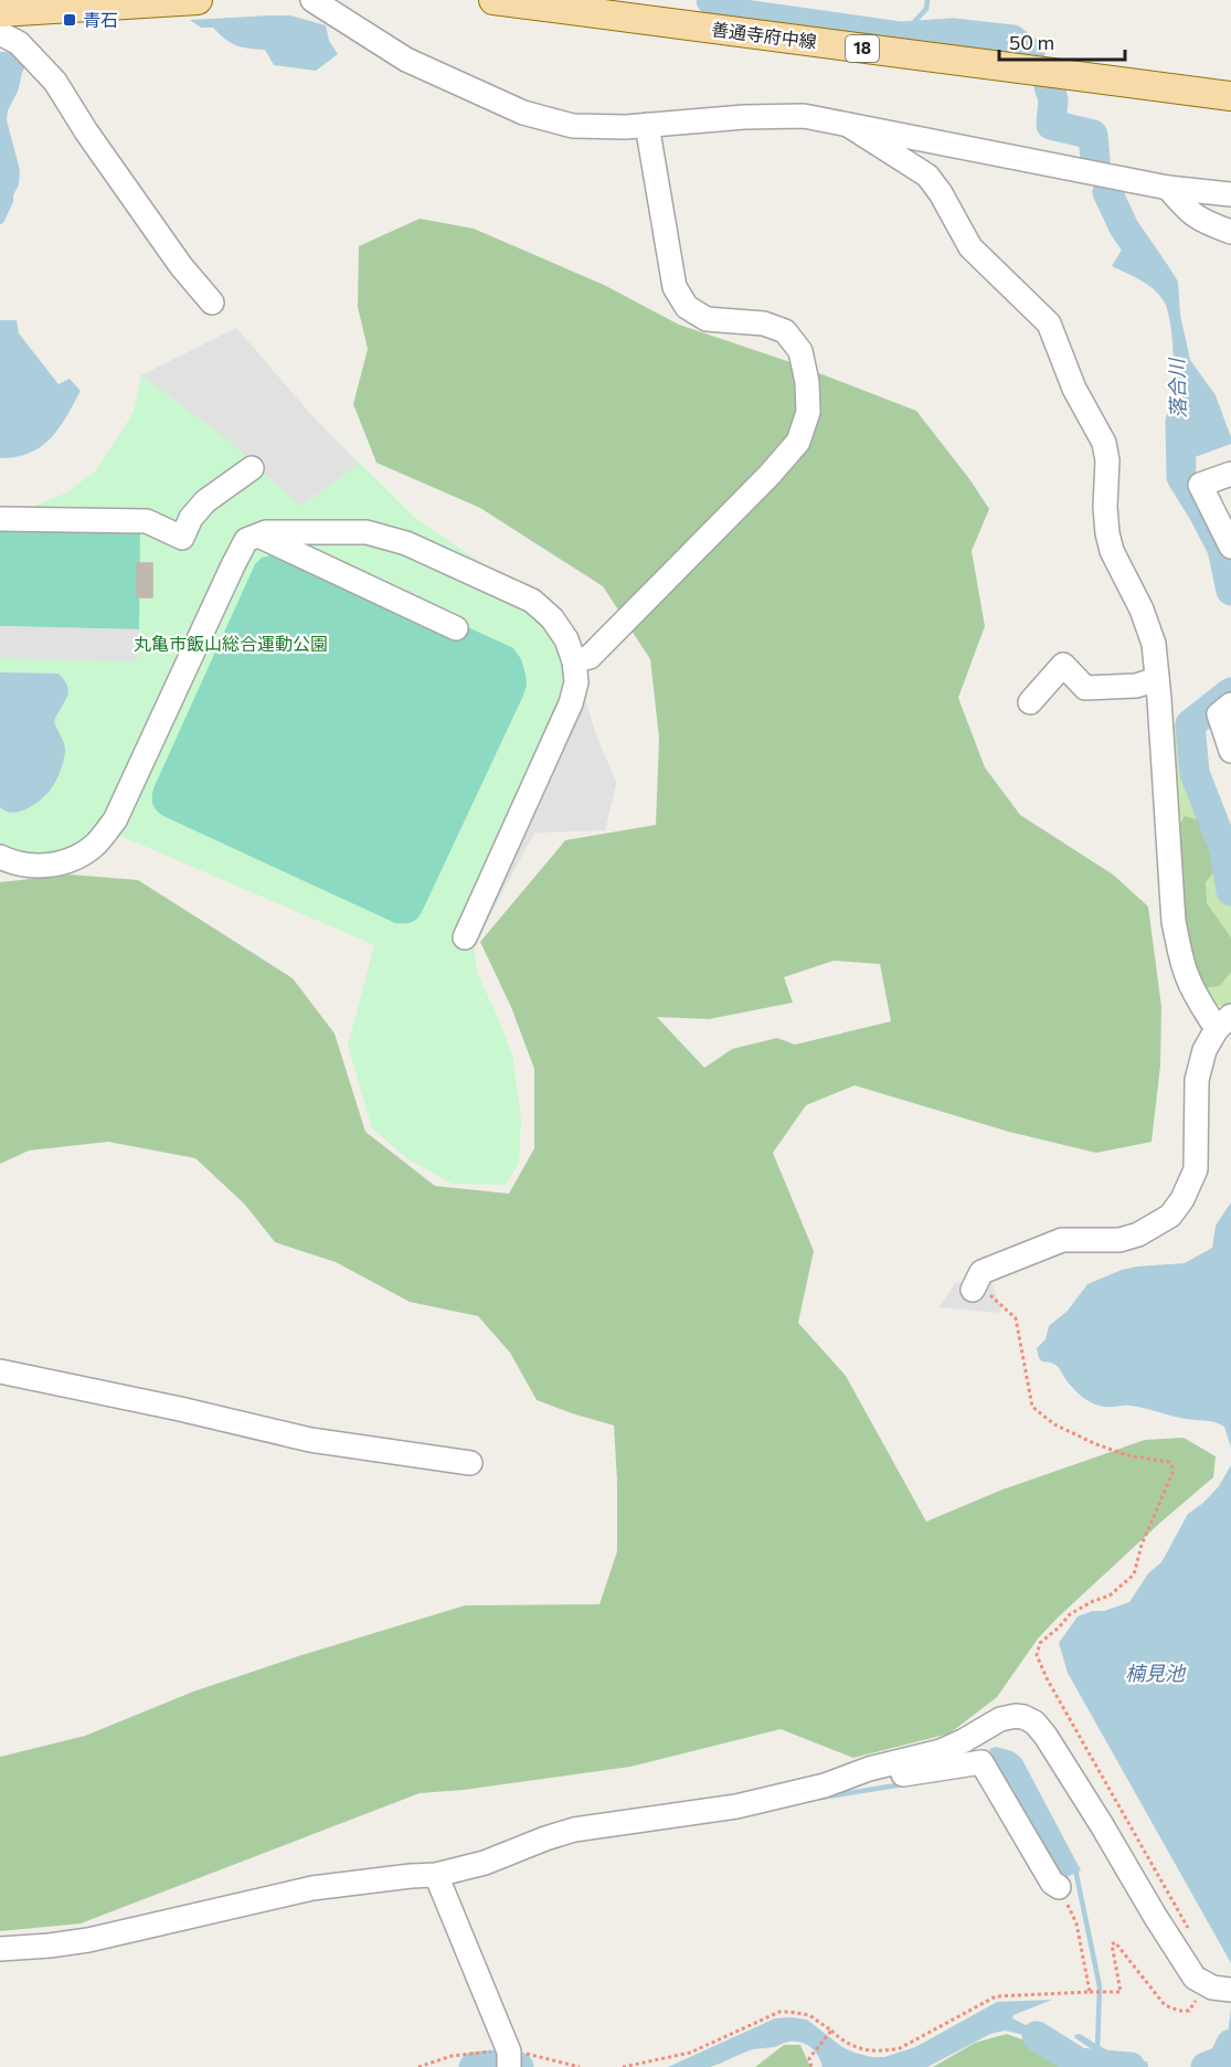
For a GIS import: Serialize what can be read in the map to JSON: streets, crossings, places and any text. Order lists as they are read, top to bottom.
{
  "streets": {
    "main road": ["善通寺府中線", "18"]
  },
  "water": ["落合川", "楠見池"],
  "parks": ["丸亀市飯山総合運動公園"],
  "places": {
    "transit": ["青石"]
  },
  "scale_bar": "50 m"
}
